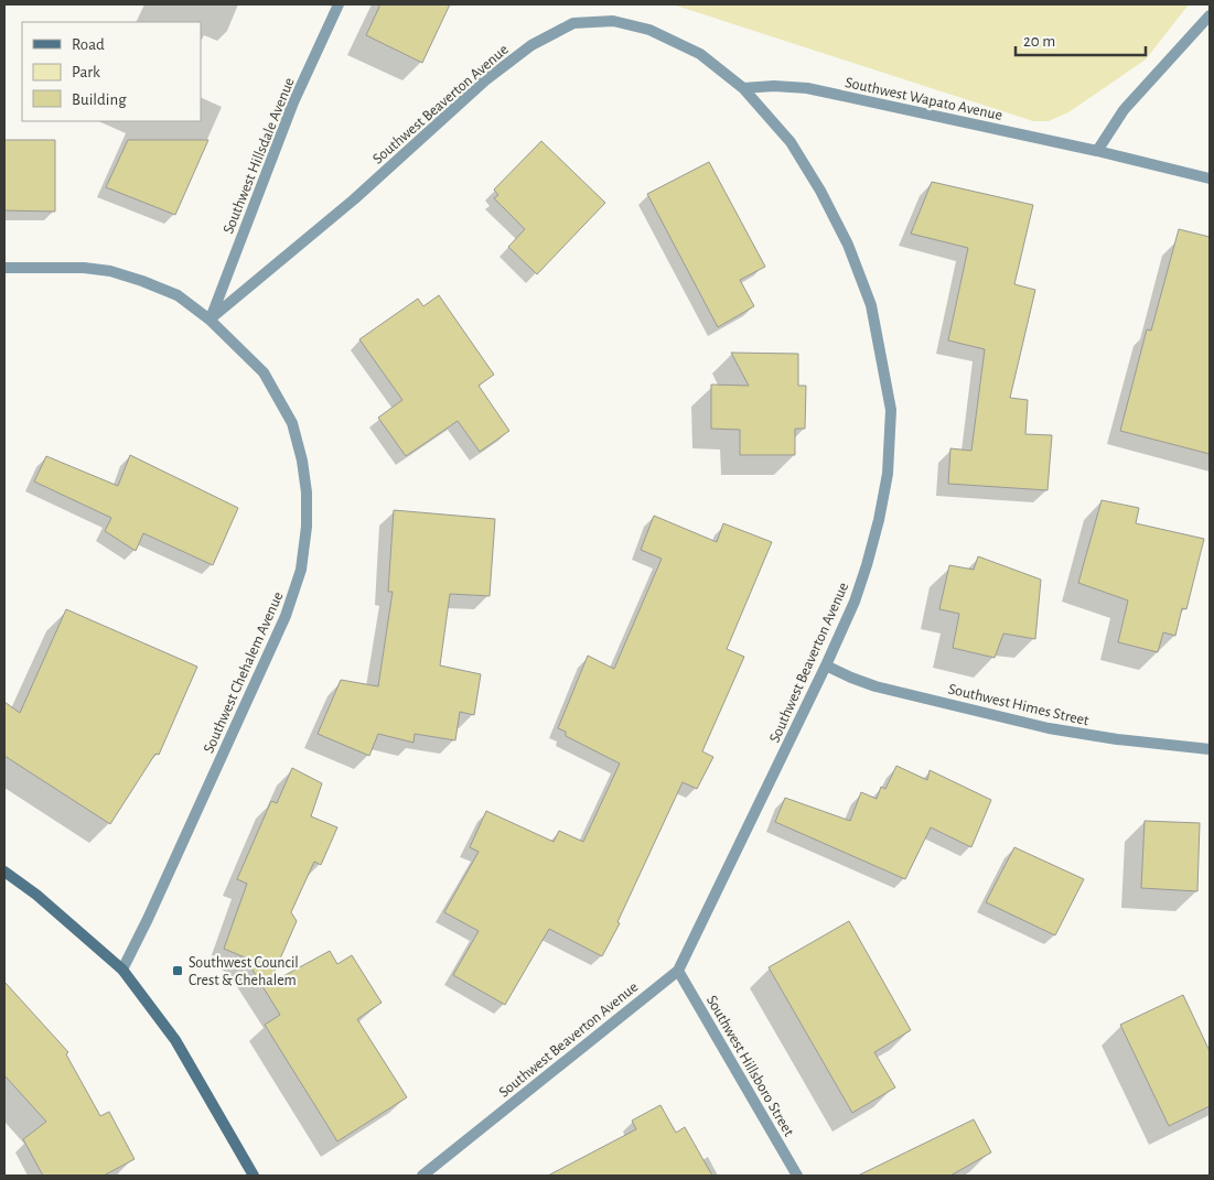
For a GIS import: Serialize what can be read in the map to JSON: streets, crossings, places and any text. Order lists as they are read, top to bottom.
{
  "streets": {
    "street": [
      "Southwest Wapato Avenue",
      "Southwest Beaverton Avenue",
      "Southwest Hillsdale Avenue",
      "Southwest Chehalem Avenue",
      "Southwest Himes Street",
      "Southwest Hillsboro Street"
    ]
  },
  "crossings": [
    ["Southwest Wapato Avenue", "Southwest Beaverton Avenue"],
    ["Southwest Beaverton Avenue", "Southwest Hillsdale Avenue"],
    ["Southwest Beaverton Avenue", "Southwest Chehalem Avenue"],
    ["Southwest Beaverton Avenue", "Southwest Himes Street"],
    ["Southwest Beaverton Avenue", "Southwest Hillsboro Street"],
    ["Southwest Hillsdale Avenue", "Southwest Chehalem Avenue"]
  ],
  "places": {
    "transit": ["Southwest Council Crest & Chehalem"]
  },
  "legend": ["Road", "Park", "Building"],
  "scale_bar": "20 m"
}
